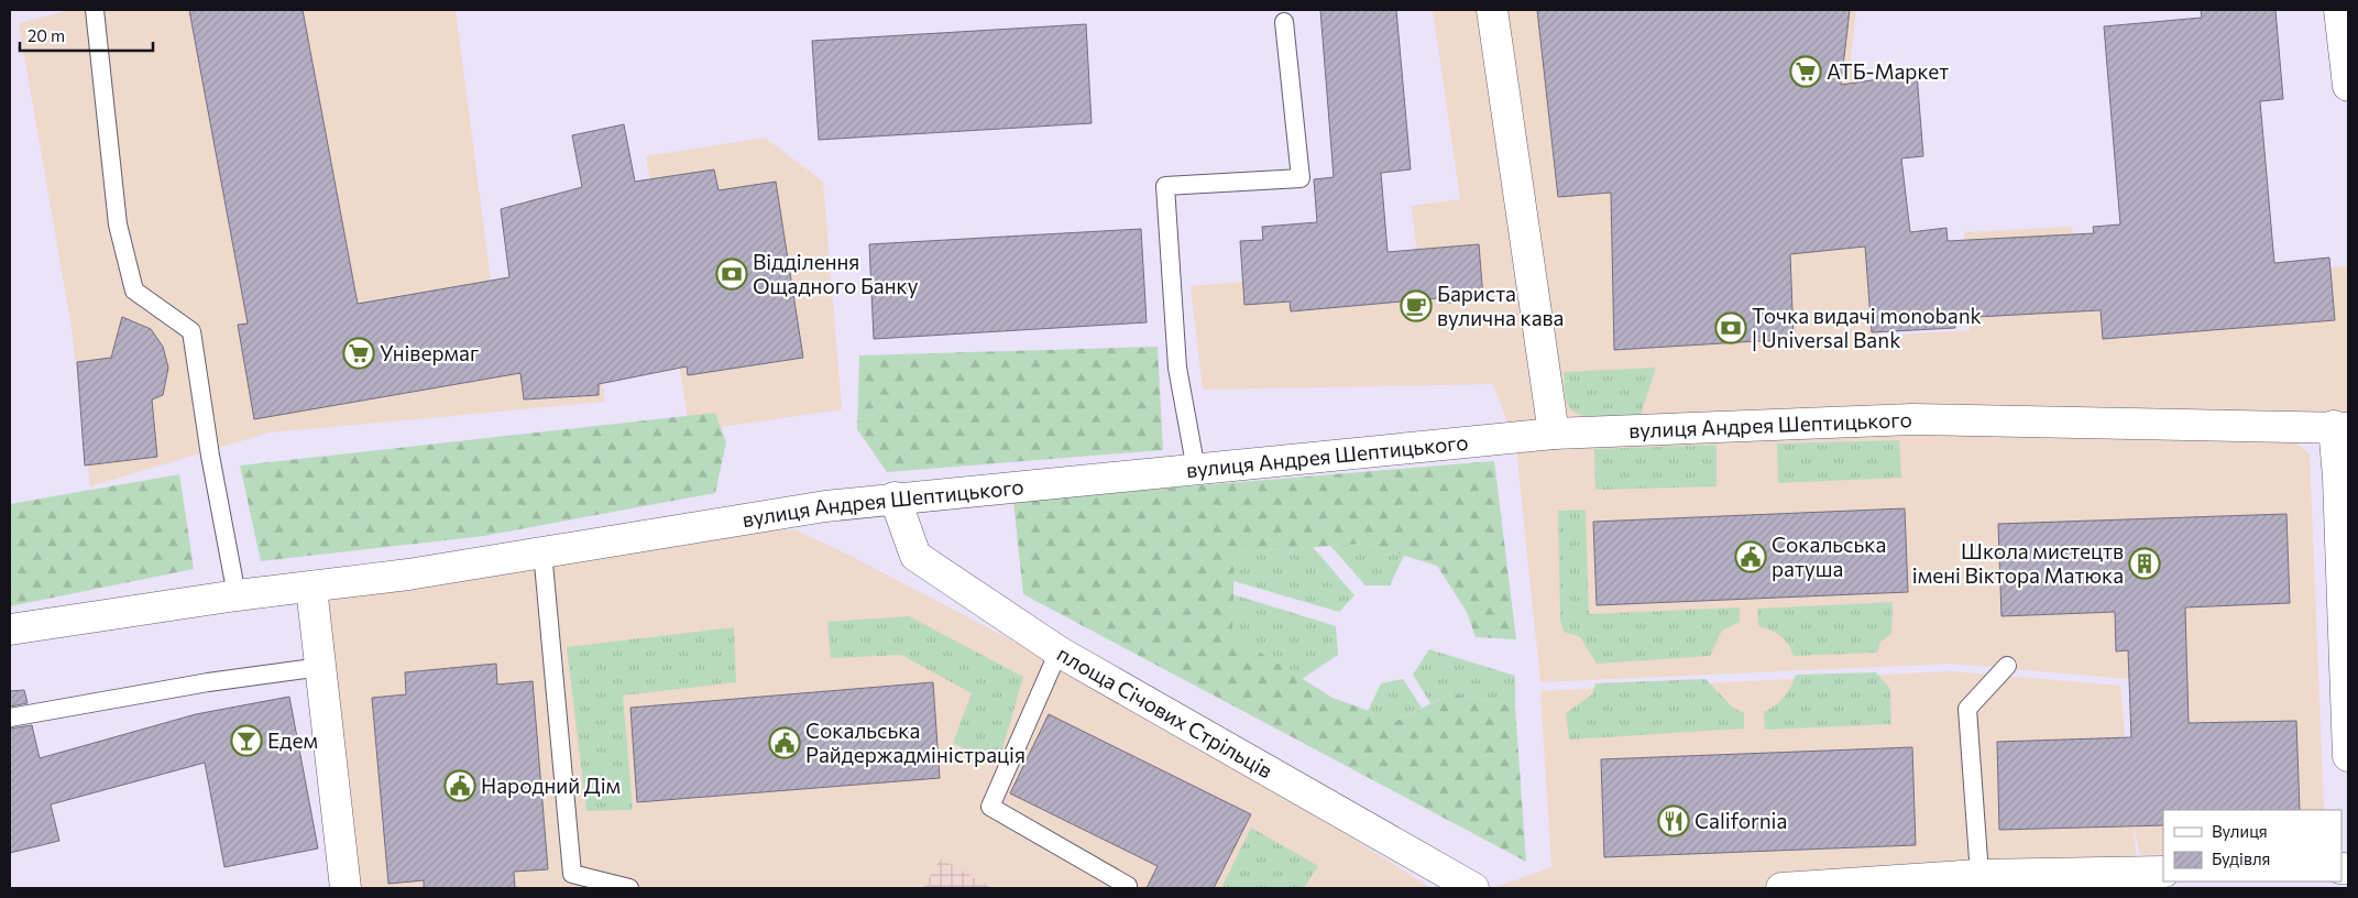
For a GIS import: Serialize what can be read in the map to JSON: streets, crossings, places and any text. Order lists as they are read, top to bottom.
{
  "streets": {
    "street": ["вулиця Андрея Шептицького", "площа Січових Стрільців"]
  },
  "crossings": [
    ["вулиця Андрея Шептицького", "площа Січових Стрільців"]
  ],
  "places": {
    "supermarket": ["АТБ-Маркет", "Універмаг"],
    "bank": ["Відділення Ощадного Банку", "Точка видачі monobank | Universal Bank"],
    "cafe": ["Бариста вулична кава"],
    "public building": ["Сокальська ратуша", "Сокальська Райдержадміністрація", "Народний Дім"],
    "building": ["Школа мистецтв імені Віктора Матюка"],
    "bar": ["Едем"],
    "restaurant": ["California"]
  },
  "legend": ["Вулиця", "Будівля"],
  "scale_bar": "20 m"
}
